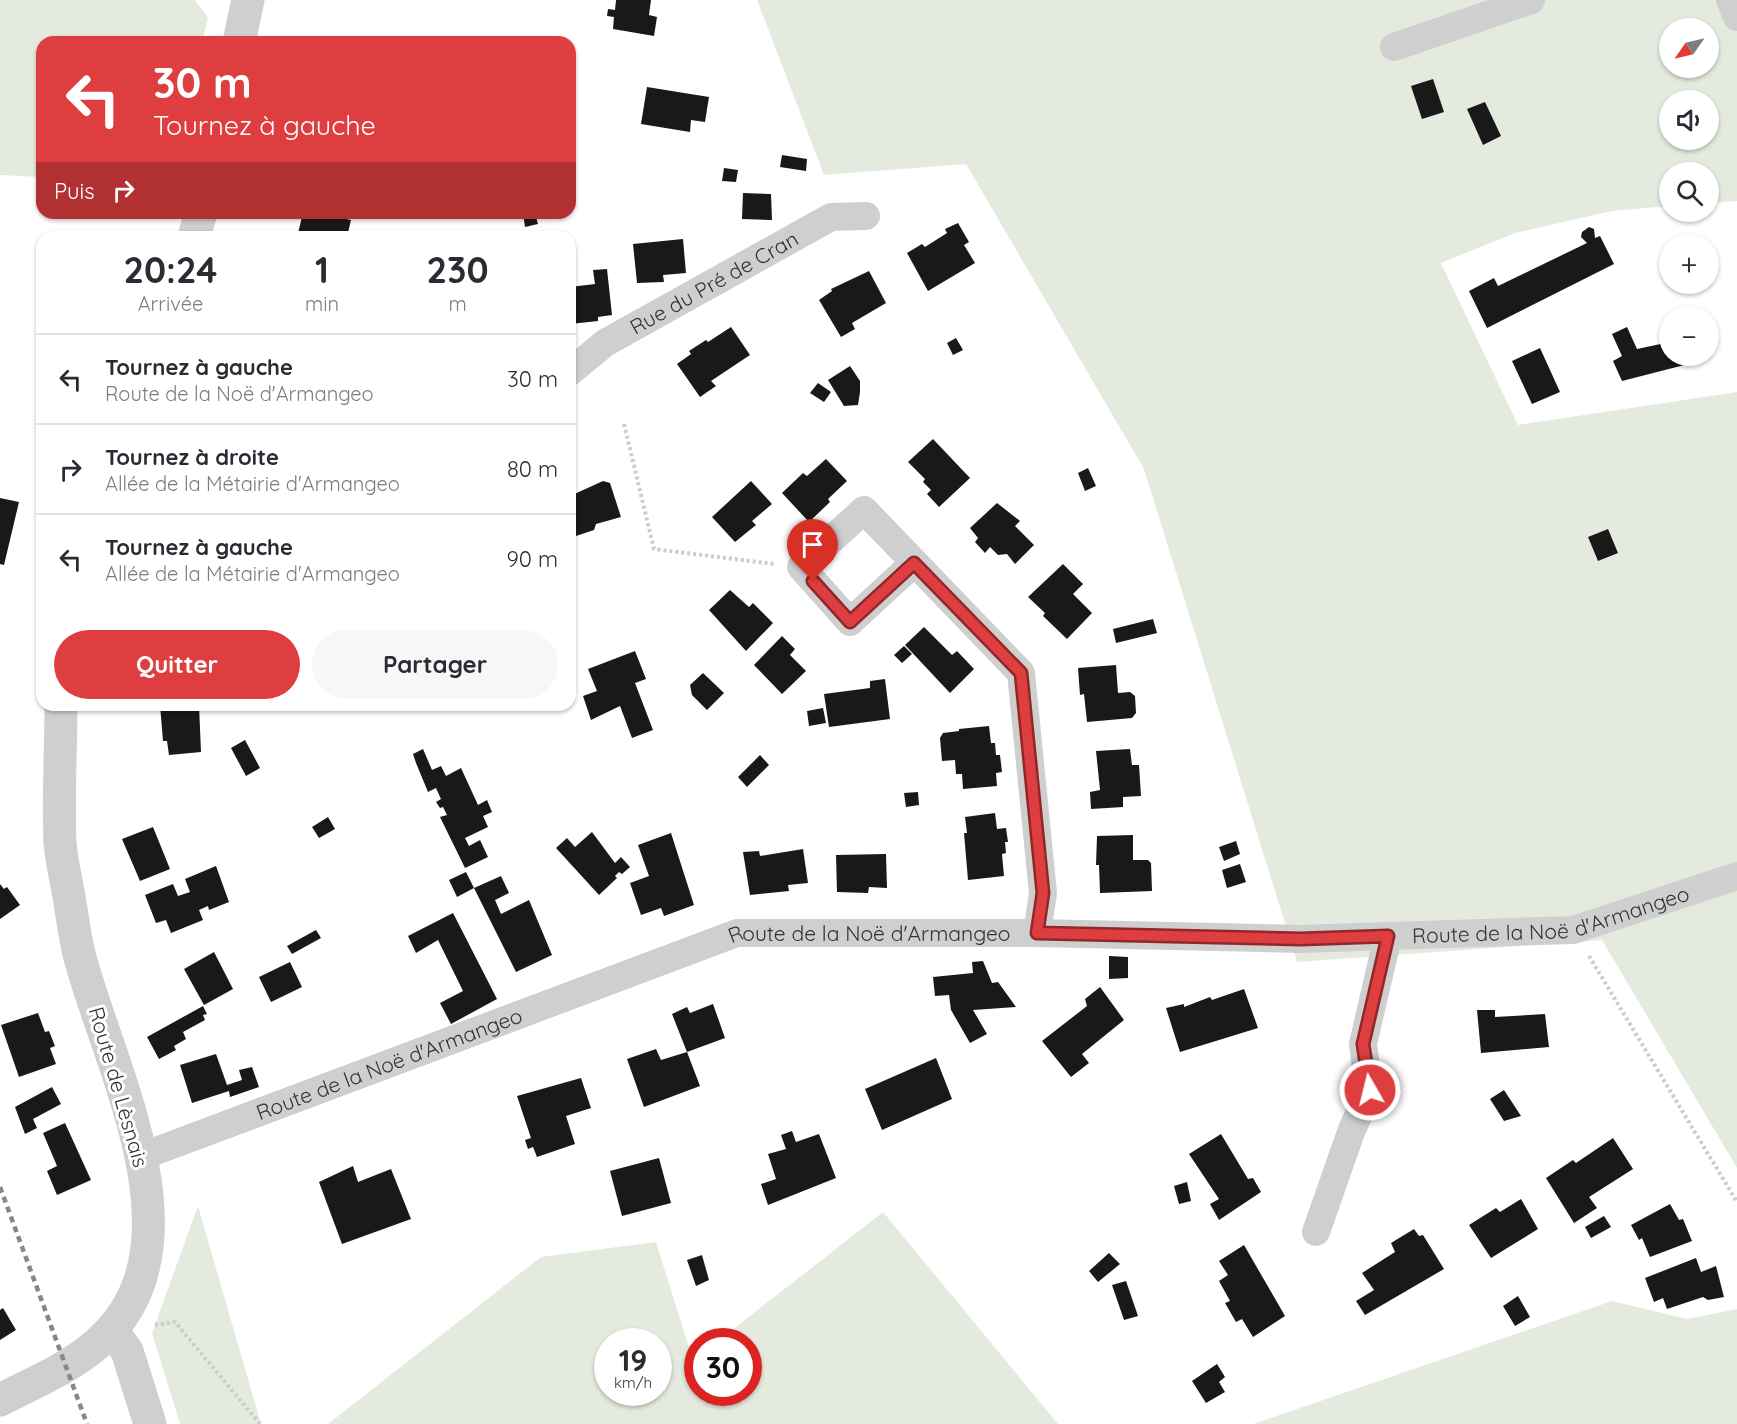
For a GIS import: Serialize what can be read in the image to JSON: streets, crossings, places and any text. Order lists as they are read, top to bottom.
{
  "streets": {
    "street": ["Rue du Pré de Cran", "Route de la Noë d'Armangeo", "Route de Lèsnais"]
  },
  "crossings": [
    ["Route de la Noë d'Armangeo", "Route de Lèsnais"]
  ],
  "north": "bottom left",
  "page": {
    "map_buttons": ["+", "−"],
    "turn": ["30 m", "Tournez à gauche"],
    "then": "Puis",
    "eta": [
      "20:24",
      "Arrivée",
      "1",
      "min",
      "230",
      "m"
    ],
    "list": [
      {
        "name": "Tournez à gauche",
        "note": "Route de la Noë d'Armangeo",
        "value": "30 m"
      },
      {
        "name": "Tournez à droite",
        "note": "Allée de la Métairie d'Armangeo",
        "value": "80 m"
      },
      {
        "name": "Tournez à gauche",
        "note": "Allée de la Métairie d'Armangeo",
        "value": "90 m"
      }
    ],
    "buttons": ["Quitter", "Partager"],
    "speed": "19 km/h",
    "limit": "30"
  }
}
